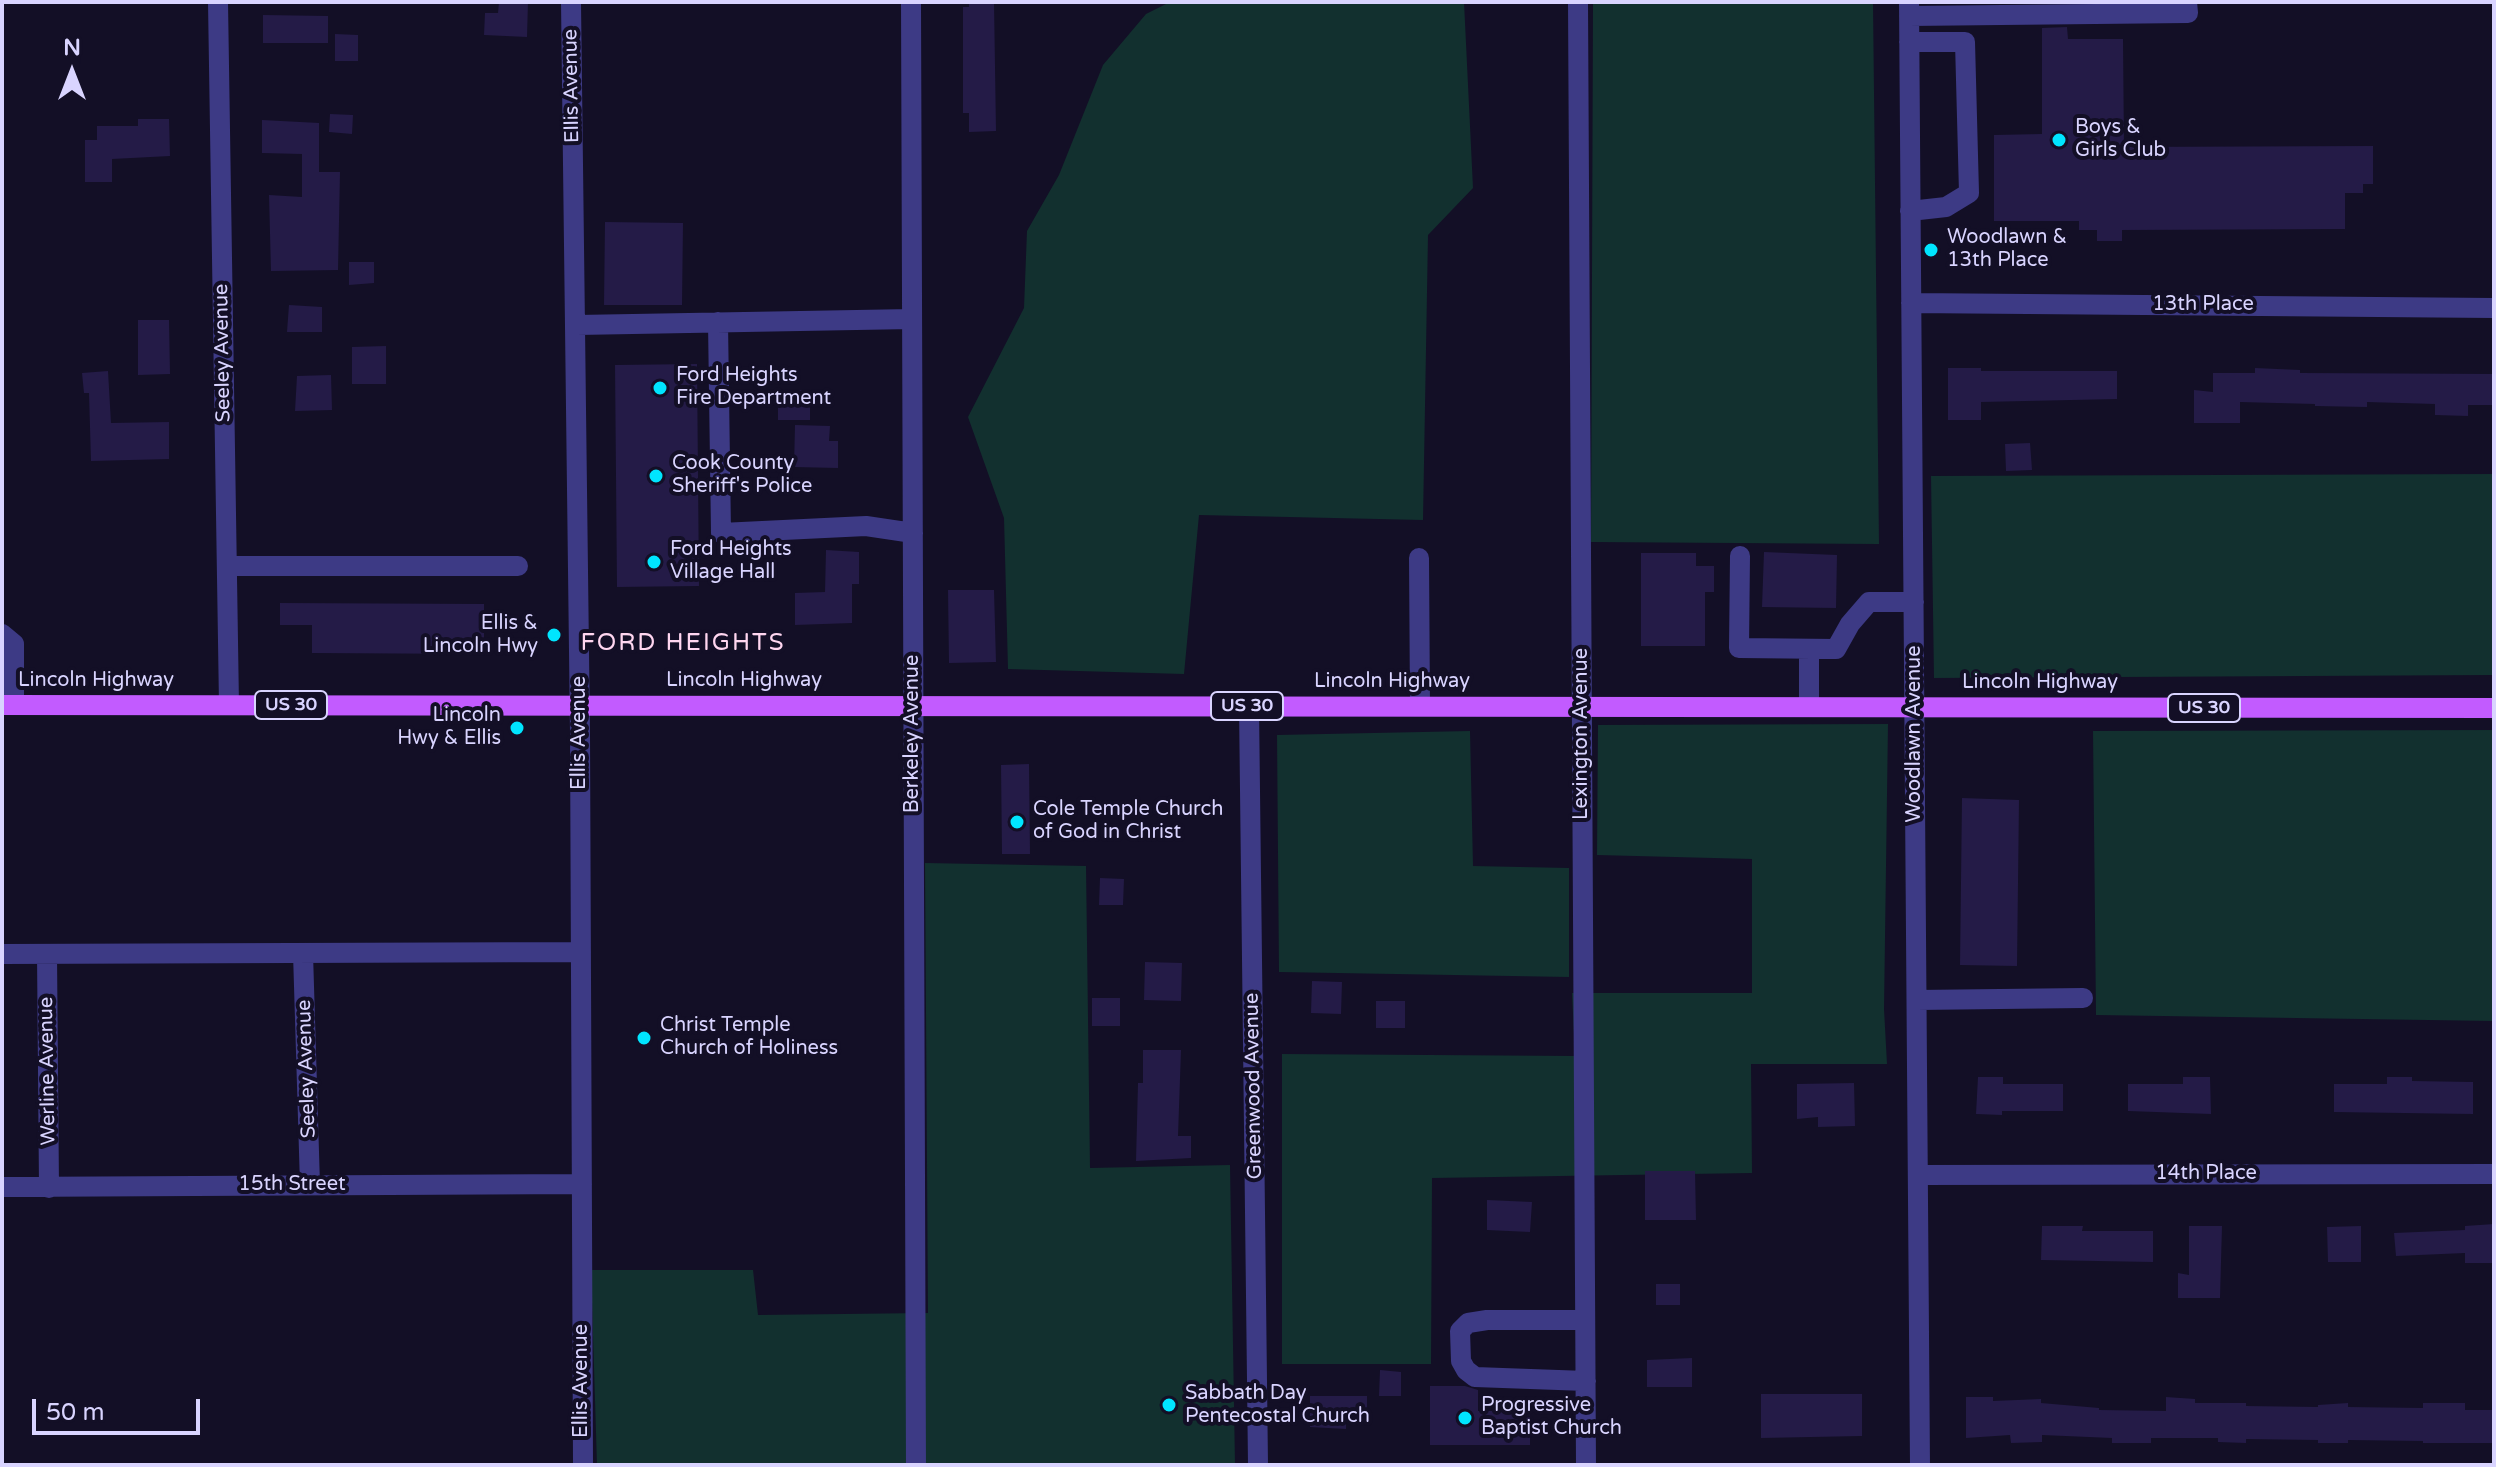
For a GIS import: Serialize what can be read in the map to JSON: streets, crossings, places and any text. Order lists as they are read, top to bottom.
{
  "streets": {
    "main road": ["Lincoln Highway", "US 30"],
    "street": [
      "Ellis Avenue",
      "13th Place",
      "Seeley Avenue",
      "Berkeley Avenue",
      "Lexington Avenue",
      "Woodlawn Avenue",
      "Werline Avenue",
      "Greenwood Avenue",
      "14th Place",
      "15th Street"
    ]
  },
  "crossings": [
    ["Ellis Avenue", "Lincoln Highway"],
    ["Ellis Avenue", "15th Street"],
    ["13th Place", "Woodlawn Avenue"],
    ["Seeley Avenue", "Lincoln Highway"],
    ["Seeley Avenue", "15th Street"],
    ["Lincoln Highway", "Berkeley Avenue"],
    ["Lincoln Highway", "Lexington Avenue"],
    ["Lincoln Highway", "Woodlawn Avenue"],
    ["Lincoln Highway", "Greenwood Avenue"],
    ["Woodlawn Avenue", "14th Place"],
    ["Werline Avenue", "15th Street"]
  ],
  "districts": ["FORD HEIGHTS"],
  "places": [
    "Boys & Girls Club",
    "Woodlawn & 13th Place",
    "Ford Heights Fire Department",
    "Cook County Sheriff's Police",
    "Ford Heights Village Hall",
    "Ellis & Lincoln Hwy",
    "Lincoln Hwy & Ellis",
    "Cole Temple Church of God in Christ",
    "Christ Temple Church of Holiness",
    "Sabbath Day Pentecostal Church",
    "Progressive Baptist Church"
  ],
  "scale_bar": "50 m",
  "north": "top"
}
